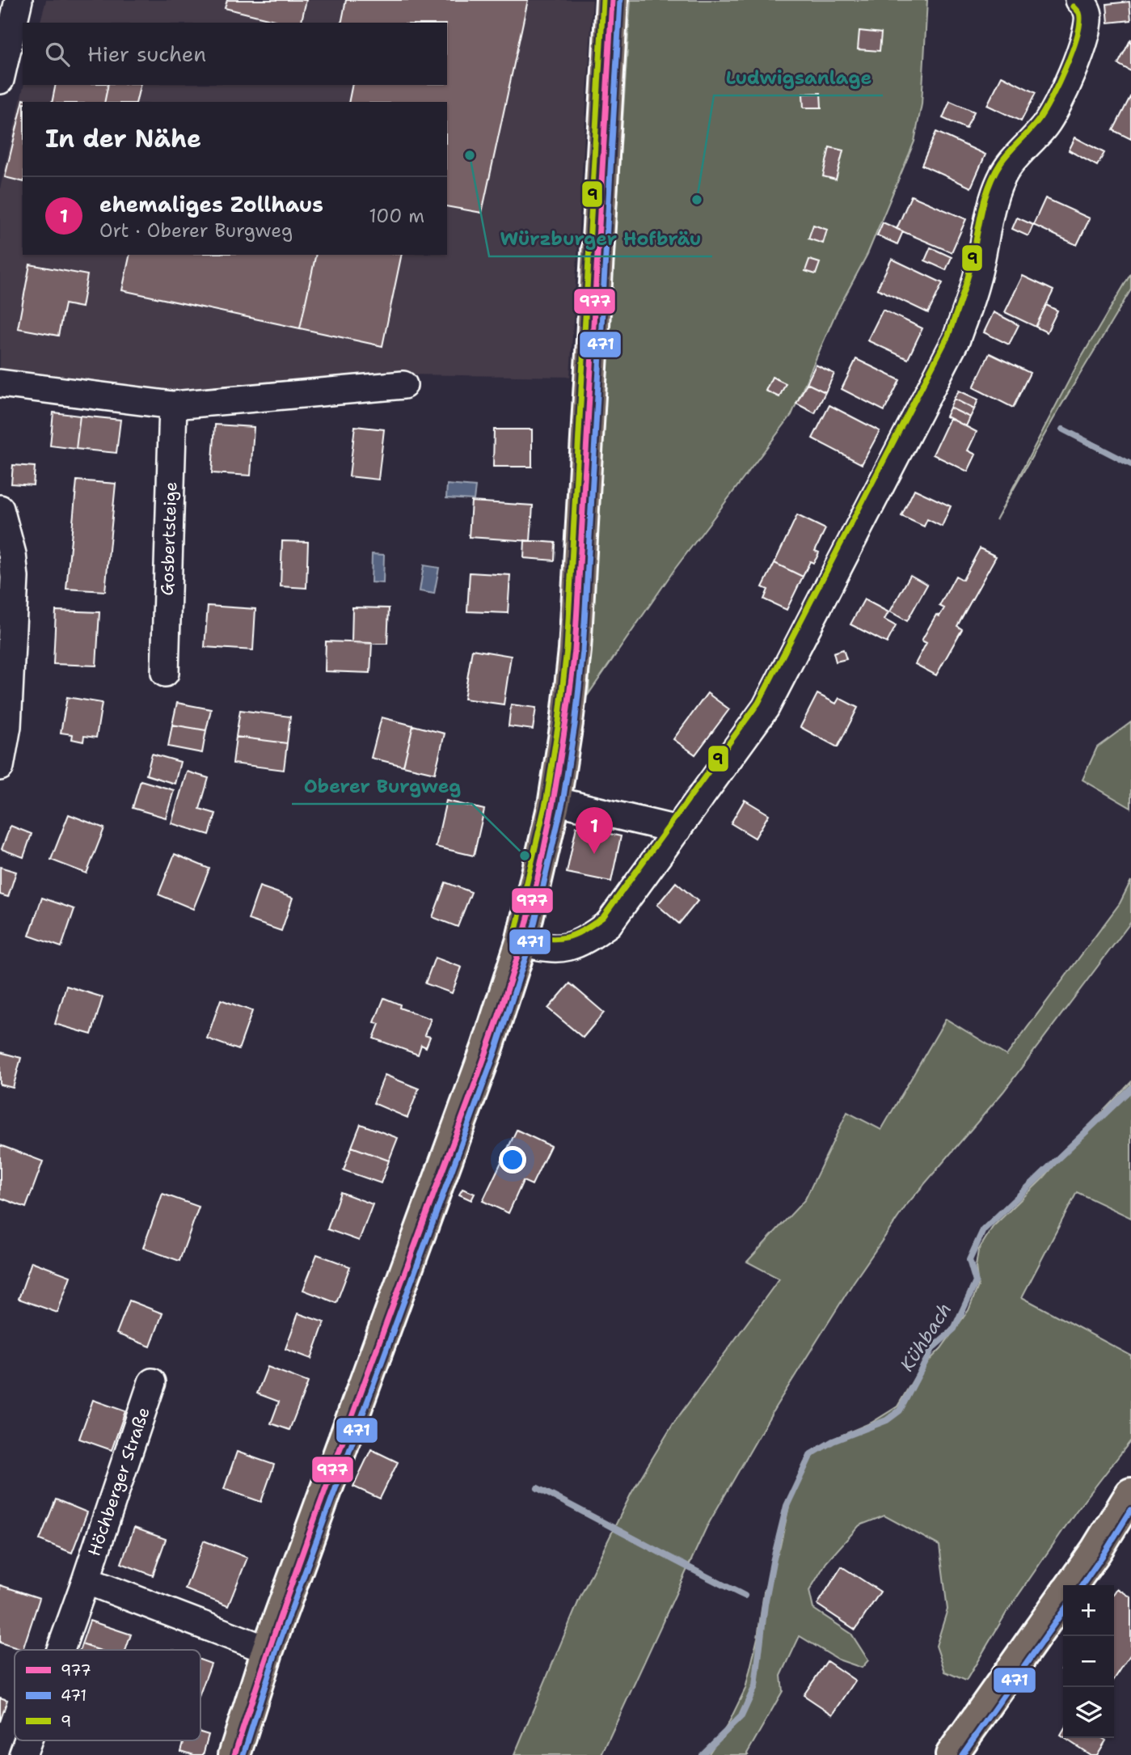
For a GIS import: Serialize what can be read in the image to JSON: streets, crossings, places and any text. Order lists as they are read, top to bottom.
{
  "streets": {
    "street": ["Gosbertsteige", "Höchberger Straße"]
  },
  "water": ["Kühbach"],
  "places": ["Würzburger Hofbräu", "Ludwigsanlage", "Oberer Burgweg"],
  "lines": ["transit line 977", "transit line 9", "transit line 471"],
  "legend": ["977", "471", "9"],
  "page": {
    "search": "Hier suchen",
    "heading": "In der Nähe",
    "list": [
      {
        "mark": "1",
        "name": "ehemaliges Zollhaus",
        "note": "Ort · Oberer Burgweg",
        "value": "100 m"
      }
    ],
    "pins": "1",
    "map_buttons": ["+", "−"]
  }
}
